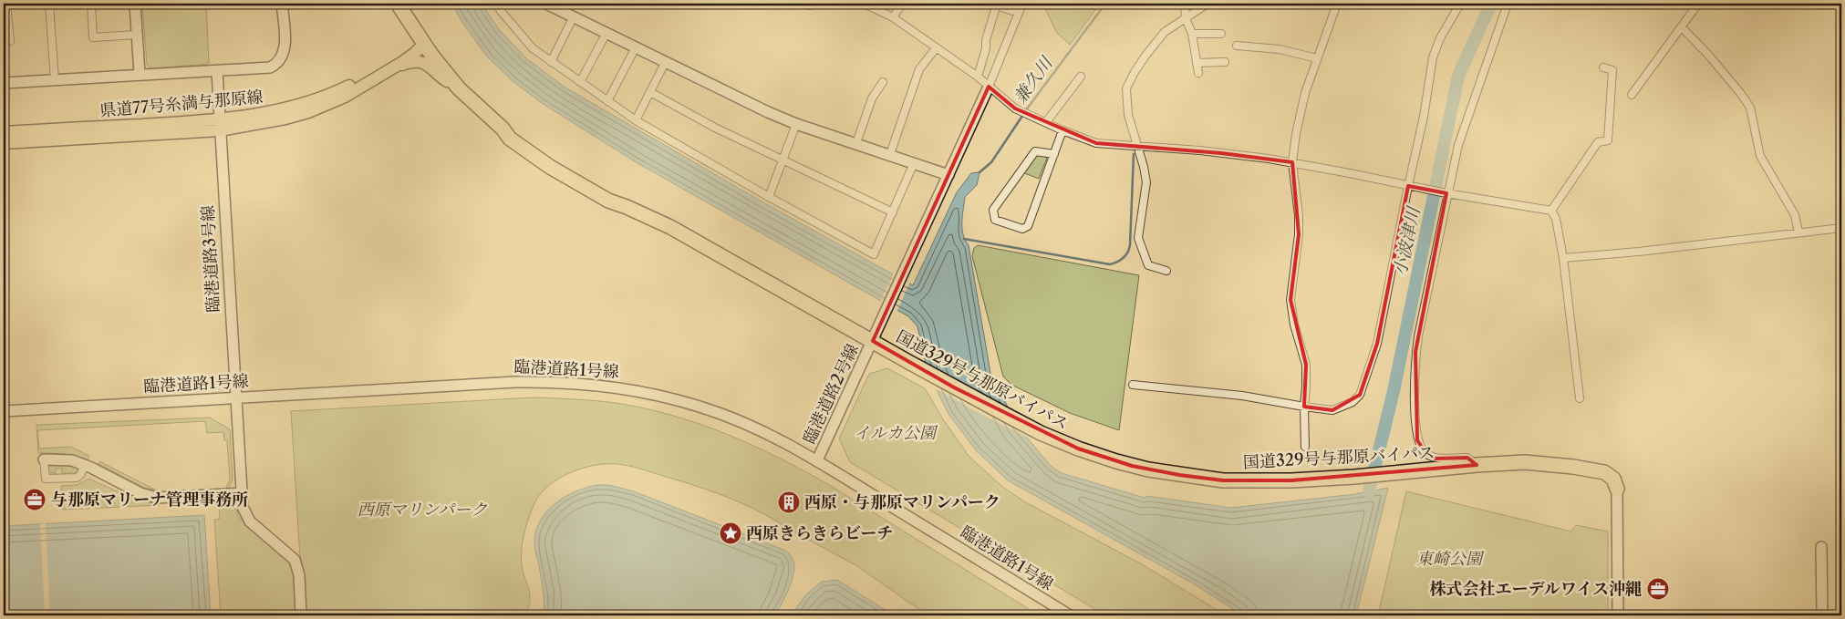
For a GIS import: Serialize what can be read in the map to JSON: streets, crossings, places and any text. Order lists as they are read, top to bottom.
{
  "streets": {
    "highway": ["国道329号与那原バイパス"],
    "main road": ["県道77号糸満与那原線"],
    "street": ["臨港道路3号線", "臨港道路1号線", "臨港道路2号線"]
  },
  "crossings": [
    ["県道77号糸満与那原線", "臨港道路3号線"],
    ["県道77号糸満与那原線", "国道329号与那原バイパス"],
    ["臨港道路3号線", "臨港道路1号線"],
    ["臨港道路1号線", "臨港道路2号線"],
    ["国道329号与那原バイパス", "臨港道路2号線"]
  ],
  "water": ["兼久川", "小波津川"],
  "parks": ["イルカ公園", "西原マリンパーク", "東崎公園"],
  "places": {
    "office": ["与那原マリーナ管理事務所", "株式会社エーデルワイス沖縄"],
    "building": ["西原・与那原マリンパーク"],
    "place": ["西原きらきらビーチ"]
  }
}
